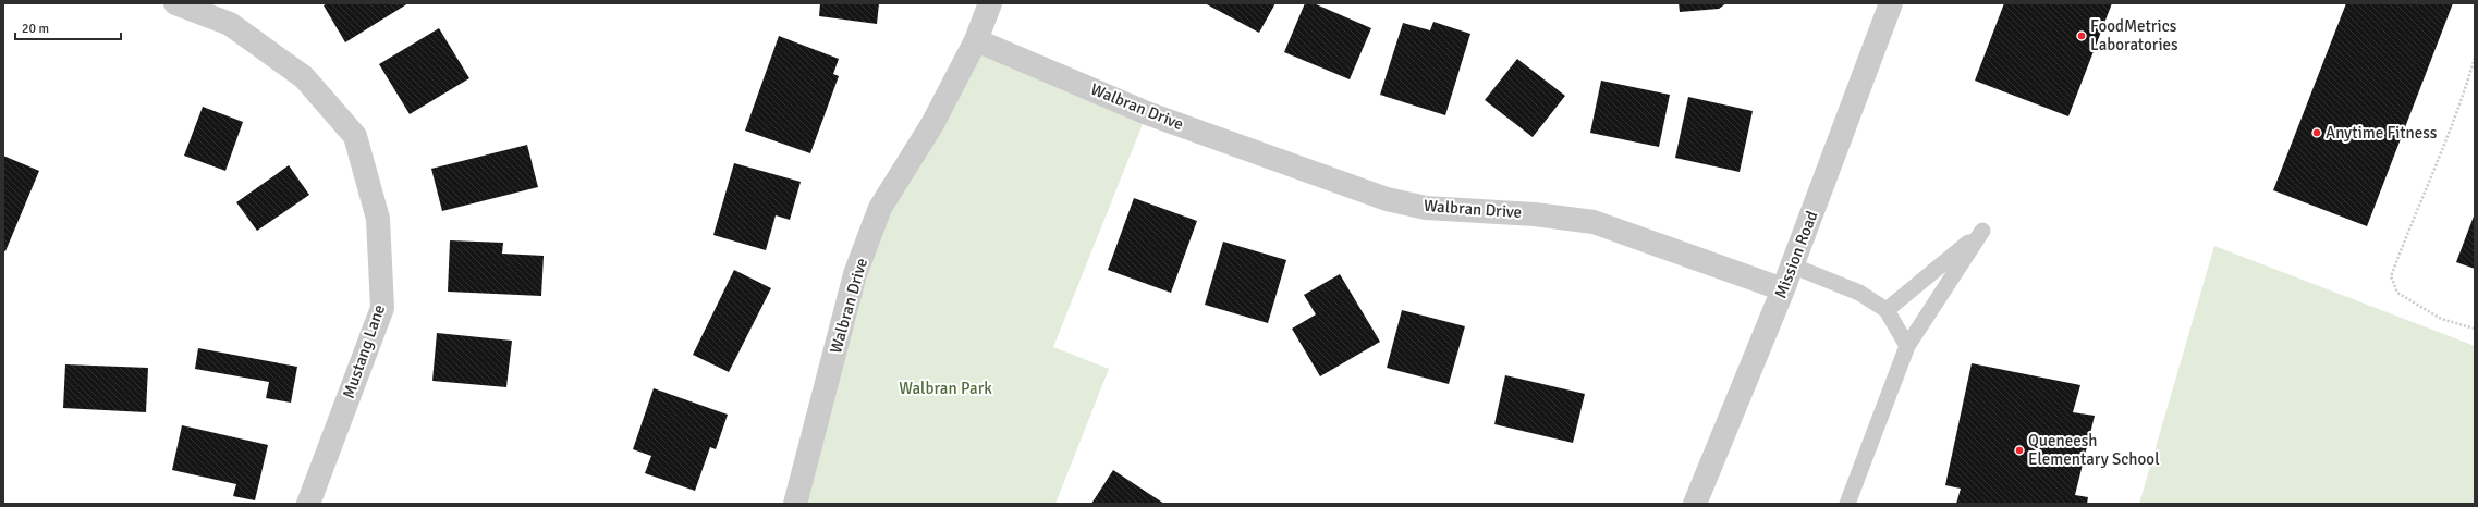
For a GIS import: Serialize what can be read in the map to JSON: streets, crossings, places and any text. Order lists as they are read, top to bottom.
{
  "streets": {
    "street": ["Walbran Drive", "Mission Road", "Mustang Lane"]
  },
  "crossings": [
    ["Walbran Drive", "Mission Road"]
  ],
  "parks": ["Walbran Park"],
  "places": ["FoodMetrics Laboratories", "Anytime Fitness", "Queneesh Elementary School"],
  "scale_bar": "20 m"
}
